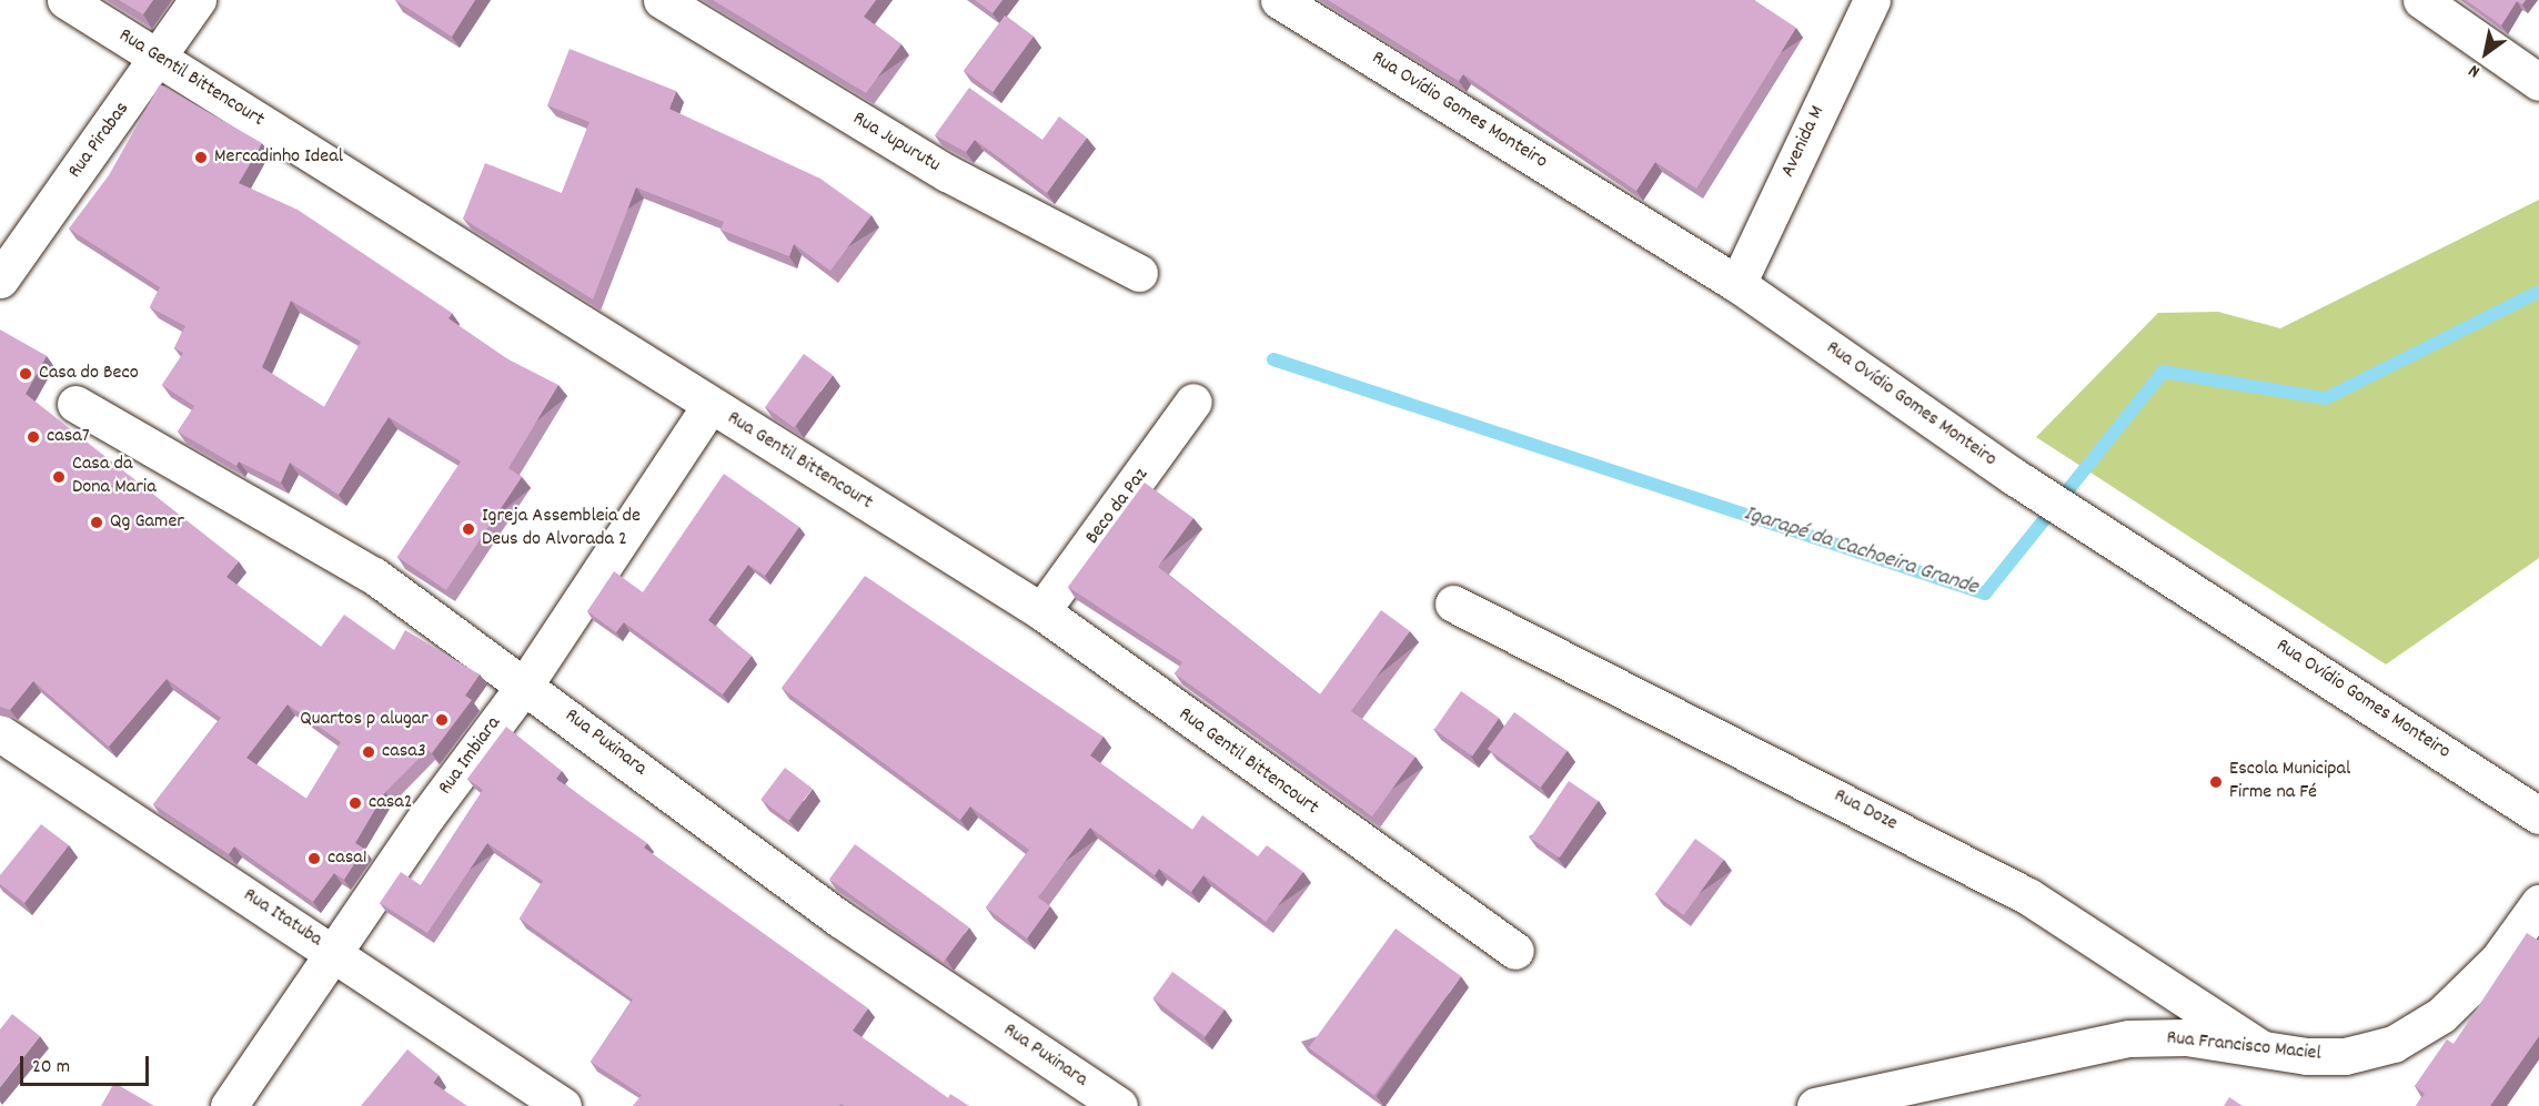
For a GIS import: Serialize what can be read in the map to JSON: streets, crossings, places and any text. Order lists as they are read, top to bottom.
{
  "streets": {
    "street": [
      "Rua Gentil Bittencourt",
      "Rua Ovídio Gomes Monteiro",
      "Rua Pirabas",
      "Avenida M",
      "Rua Jupurutu",
      "Beco da Paz",
      "Rua Puxinara",
      "Rua Imbiara",
      "Rua Doze",
      "Rua Itatuba",
      "Rua Francisco Maciel"
    ]
  },
  "crossings": [
    ["Rua Gentil Bittencourt", "Rua Pirabas"],
    ["Rua Gentil Bittencourt", "Beco da Paz"],
    ["Rua Gentil Bittencourt", "Rua Imbiara"],
    ["Rua Ovídio Gomes Monteiro", "Avenida M"],
    ["Rua Puxinara", "Rua Imbiara"],
    ["Rua Imbiara", "Rua Itatuba"],
    ["Rua Doze", "Rua Francisco Maciel"]
  ],
  "water": ["Igarapé da Cachoeira Grande"],
  "places": [
    "Mercadinho Ideal",
    "Casa do Beco",
    "casa7",
    "Casa da Dona Maria",
    "Qg Gamer",
    "Igreja Assembleia de Deus do Alvorada 2",
    "Quartos p alugar",
    "casa3",
    "Escola Municipal Firme na Fé",
    "casa2",
    "casa1"
  ],
  "scale_bar": "20 m",
  "north": "bottom left"
}
